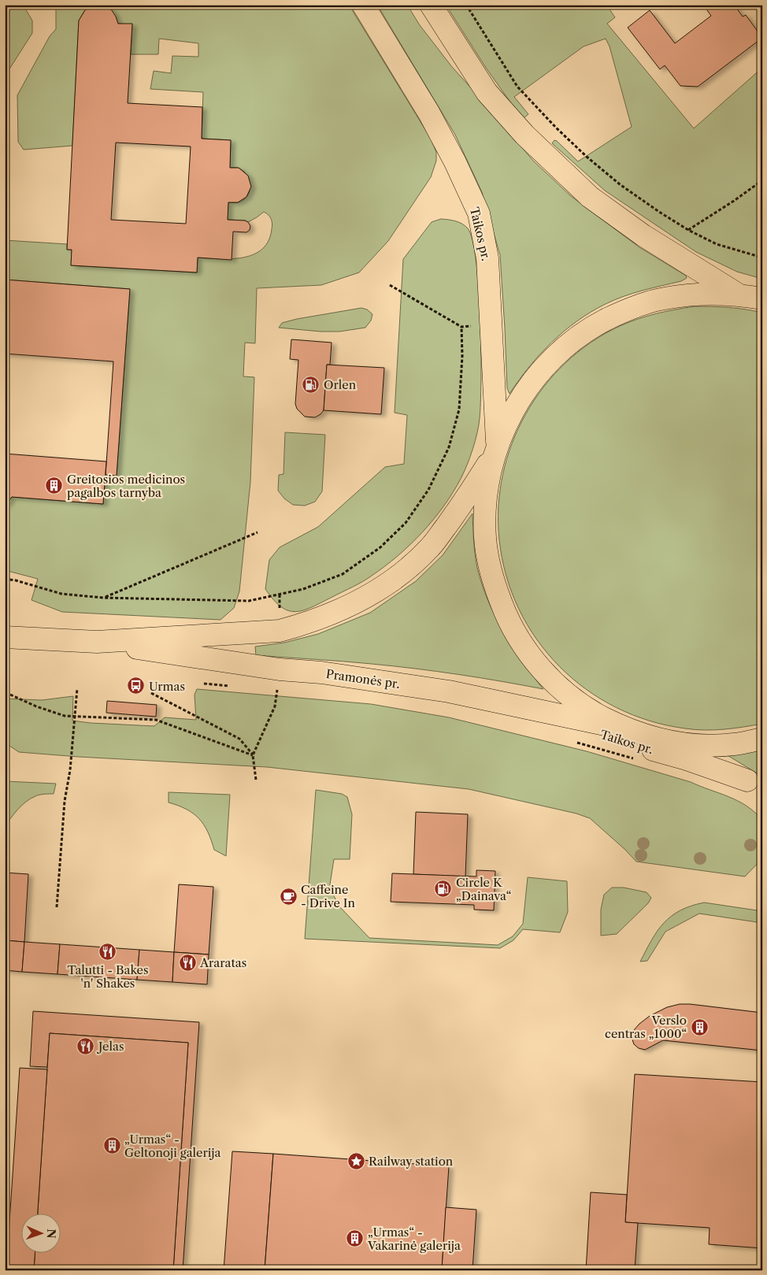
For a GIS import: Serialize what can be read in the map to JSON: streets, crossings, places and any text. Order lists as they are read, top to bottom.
{
  "streets": {
    "main road": ["Taikos pr.", "Pramonės pr."]
  },
  "crossings": [
    ["Taikos pr.", "Pramonės pr."]
  ],
  "places": {
    "fuel station": ["Orlen", "Circle K „Dainava“"],
    "building": [
      "Greitosios medicinos pagalbos tarnyba",
      "Verslo centras „1000“",
      "„Urmas“ - Geltonoji galerija",
      "„Urmas“ - Vakarinė galerija"
    ],
    "bus stop": ["Urmas"],
    "cafe": ["Caffeine - Drive In"],
    "restaurant": ["Talutti - Bakes 'n' Shakes", "Araratas", "Jelas"],
    "place": ["Railway station"]
  },
  "north": "right"
}
